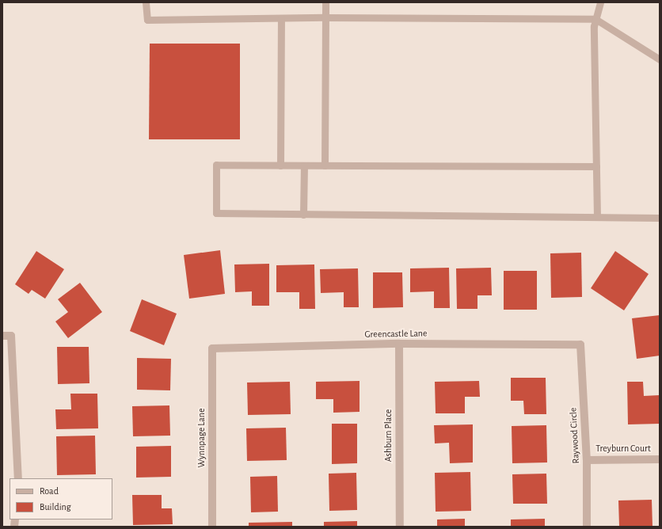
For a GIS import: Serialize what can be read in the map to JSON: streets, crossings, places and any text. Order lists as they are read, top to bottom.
{
  "streets": {
    "street": [
      "Greencastle Lane",
      "Ashburn Place",
      "Raywood Circle",
      "Wynnpage Lane",
      "Treyburn Court"
    ]
  },
  "crossings": [
    ["Greencastle Lane", "Ashburn Place"],
    ["Greencastle Lane", "Raywood Circle"],
    ["Greencastle Lane", "Wynnpage Lane"],
    ["Raywood Circle", "Treyburn Court"]
  ],
  "legend": ["Road", "Building"]
}
